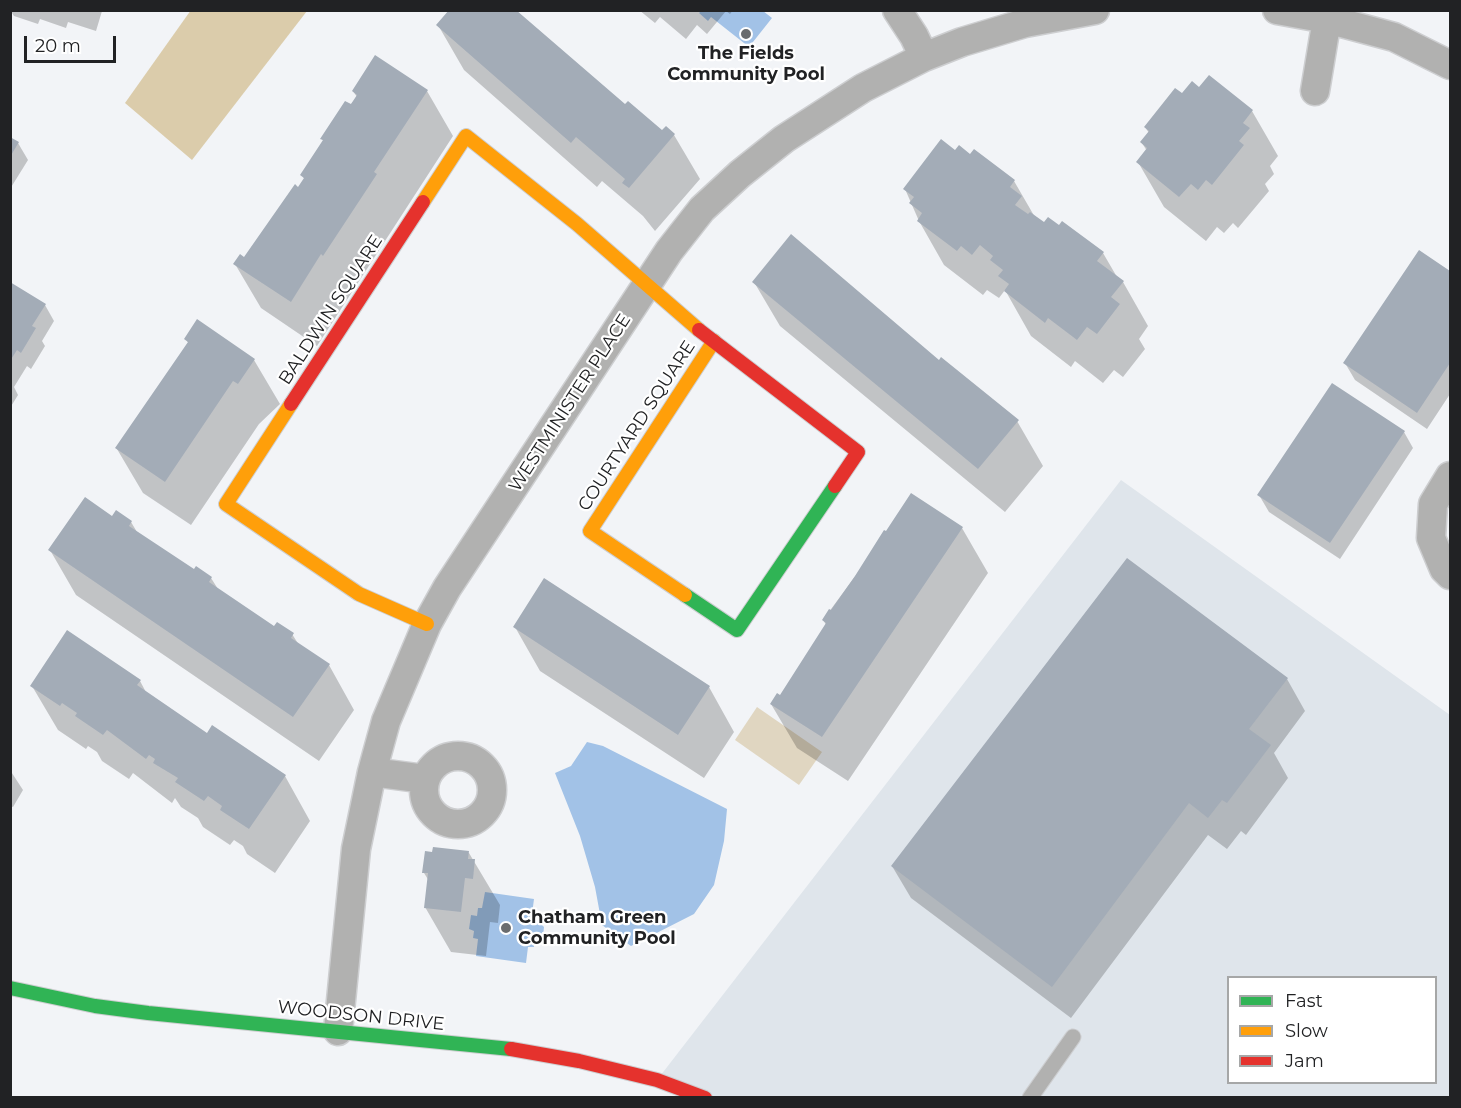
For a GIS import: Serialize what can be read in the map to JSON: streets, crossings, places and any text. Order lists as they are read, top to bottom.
{
  "streets": {
    "street": [
      "BALDWIN SQUARE",
      "WESTMINISTER PLACE",
      "COURTYARD SQUARE",
      "WOODSON DRIVE"
    ]
  },
  "crossings": [
    ["BALDWIN SQUARE", "WESTMINISTER PLACE"],
    ["BALDWIN SQUARE", "COURTYARD SQUARE"],
    ["WESTMINISTER PLACE", "COURTYARD SQUARE"],
    ["WESTMINISTER PLACE", "WOODSON DRIVE"]
  ],
  "places": ["The Fields Community Pool", "Chatham Green Community Pool"],
  "legend": ["Fast", "Slow", "Jam"],
  "scale_bar": "20 m"
}
